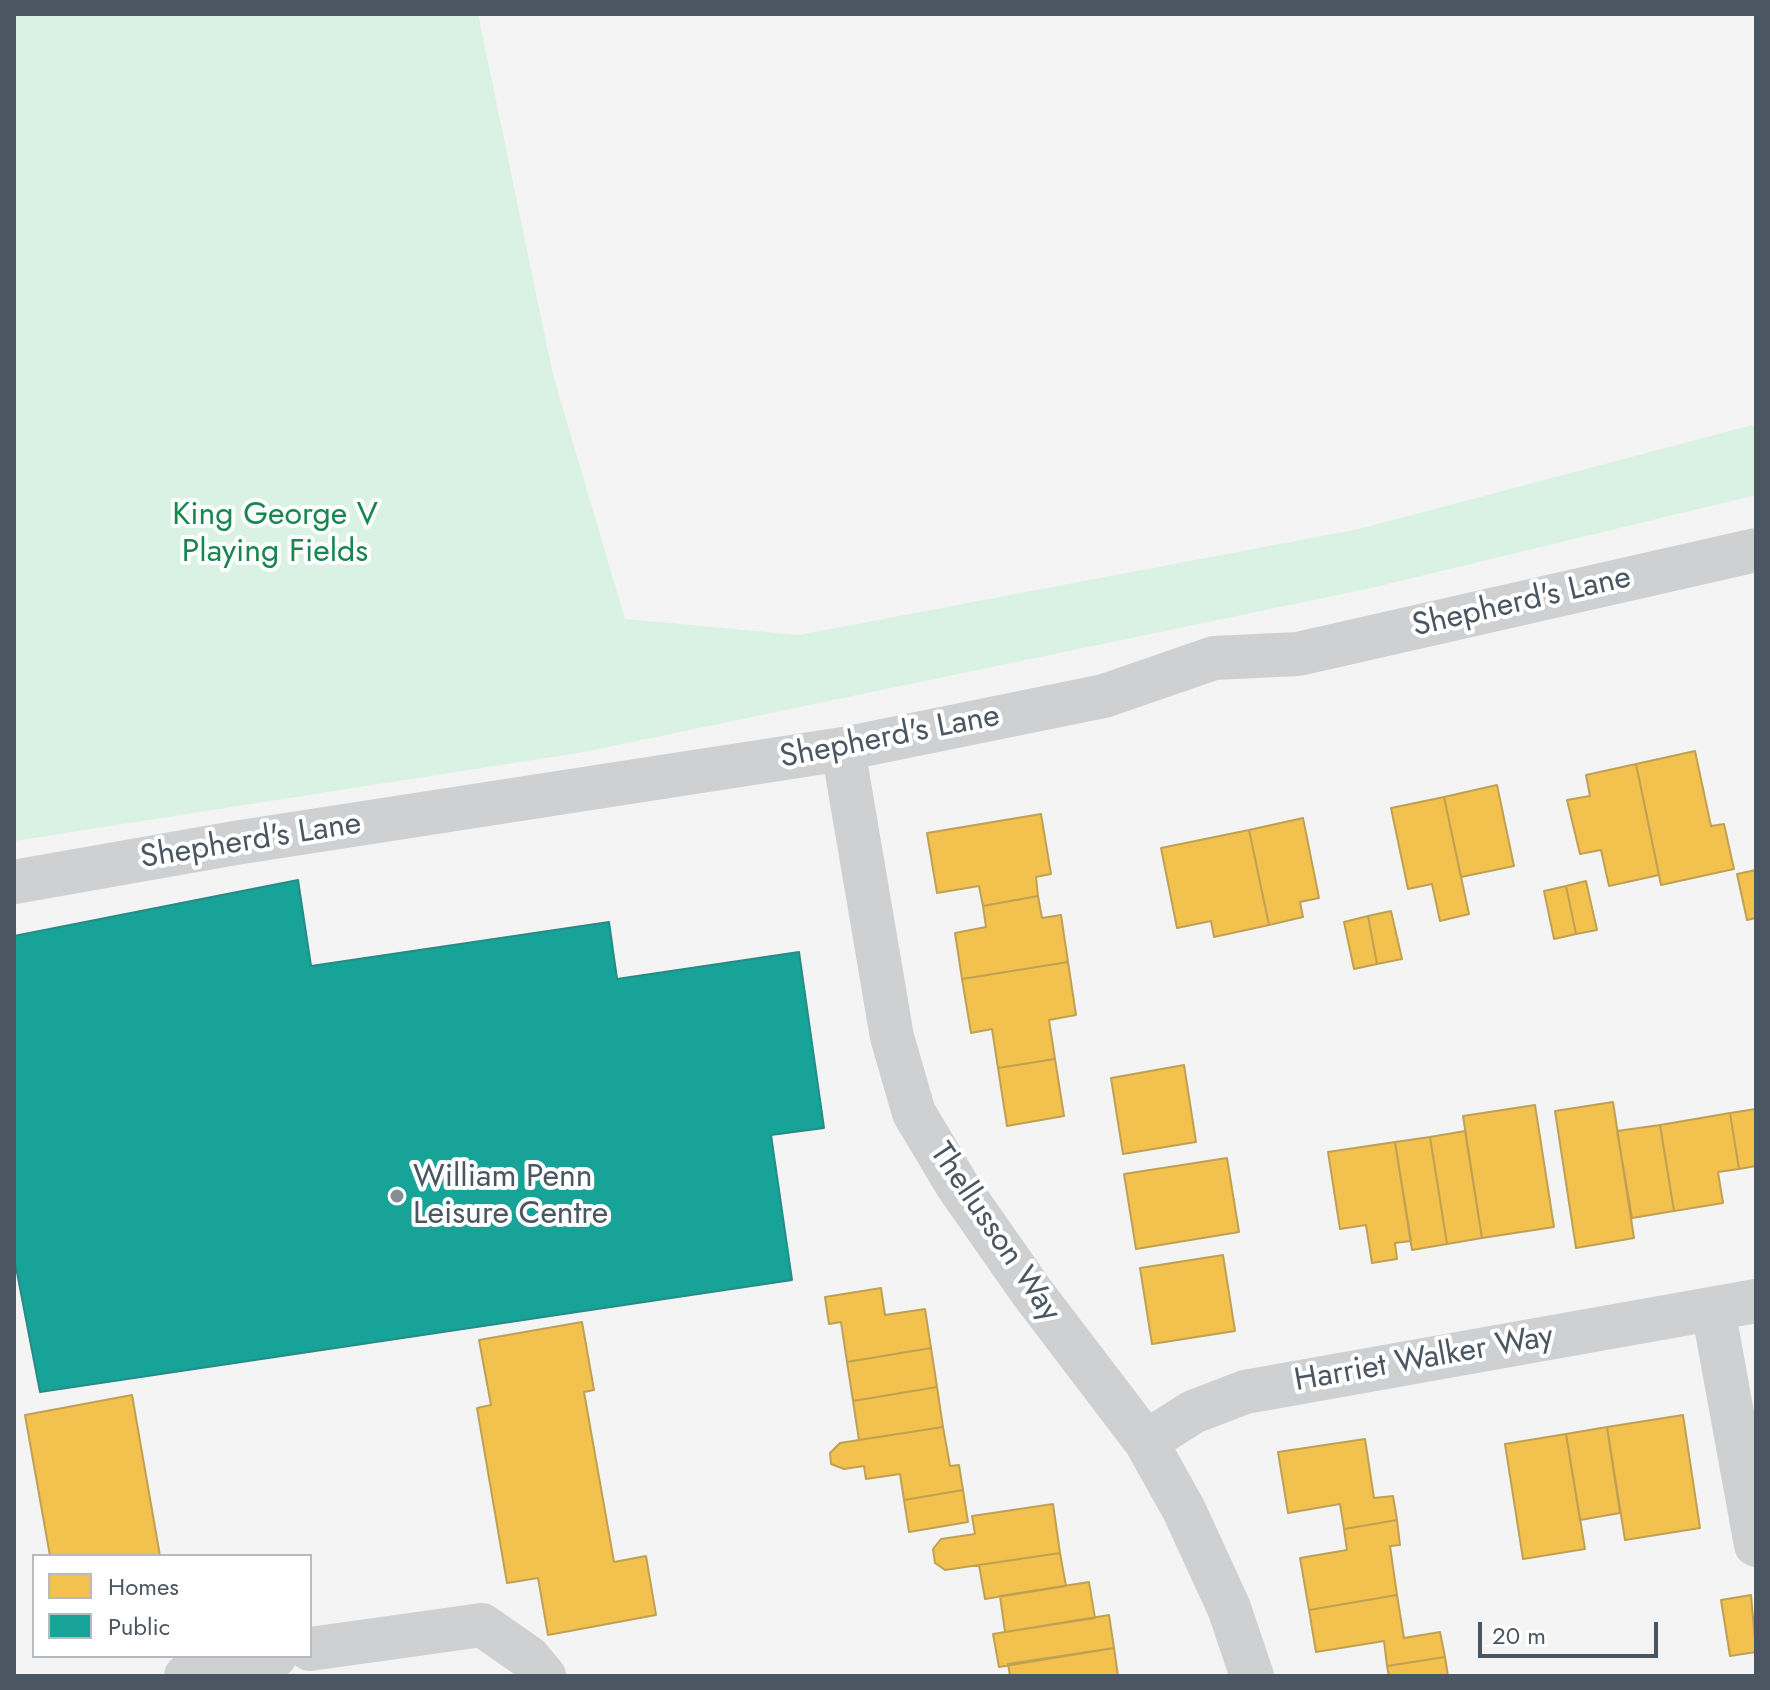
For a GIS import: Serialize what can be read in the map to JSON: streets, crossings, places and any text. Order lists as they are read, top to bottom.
{
  "streets": {
    "street": ["Shepherd's Lane", "Thellusson Way", "Harriet Walker Way"]
  },
  "crossings": [
    ["Shepherd's Lane", "Thellusson Way"],
    ["Thellusson Way", "Harriet Walker Way"]
  ],
  "parks": ["King George V Playing Fields"],
  "places": ["William Penn Leisure Centre"],
  "legend": ["Homes", "Public"],
  "scale_bar": "20 m"
}
